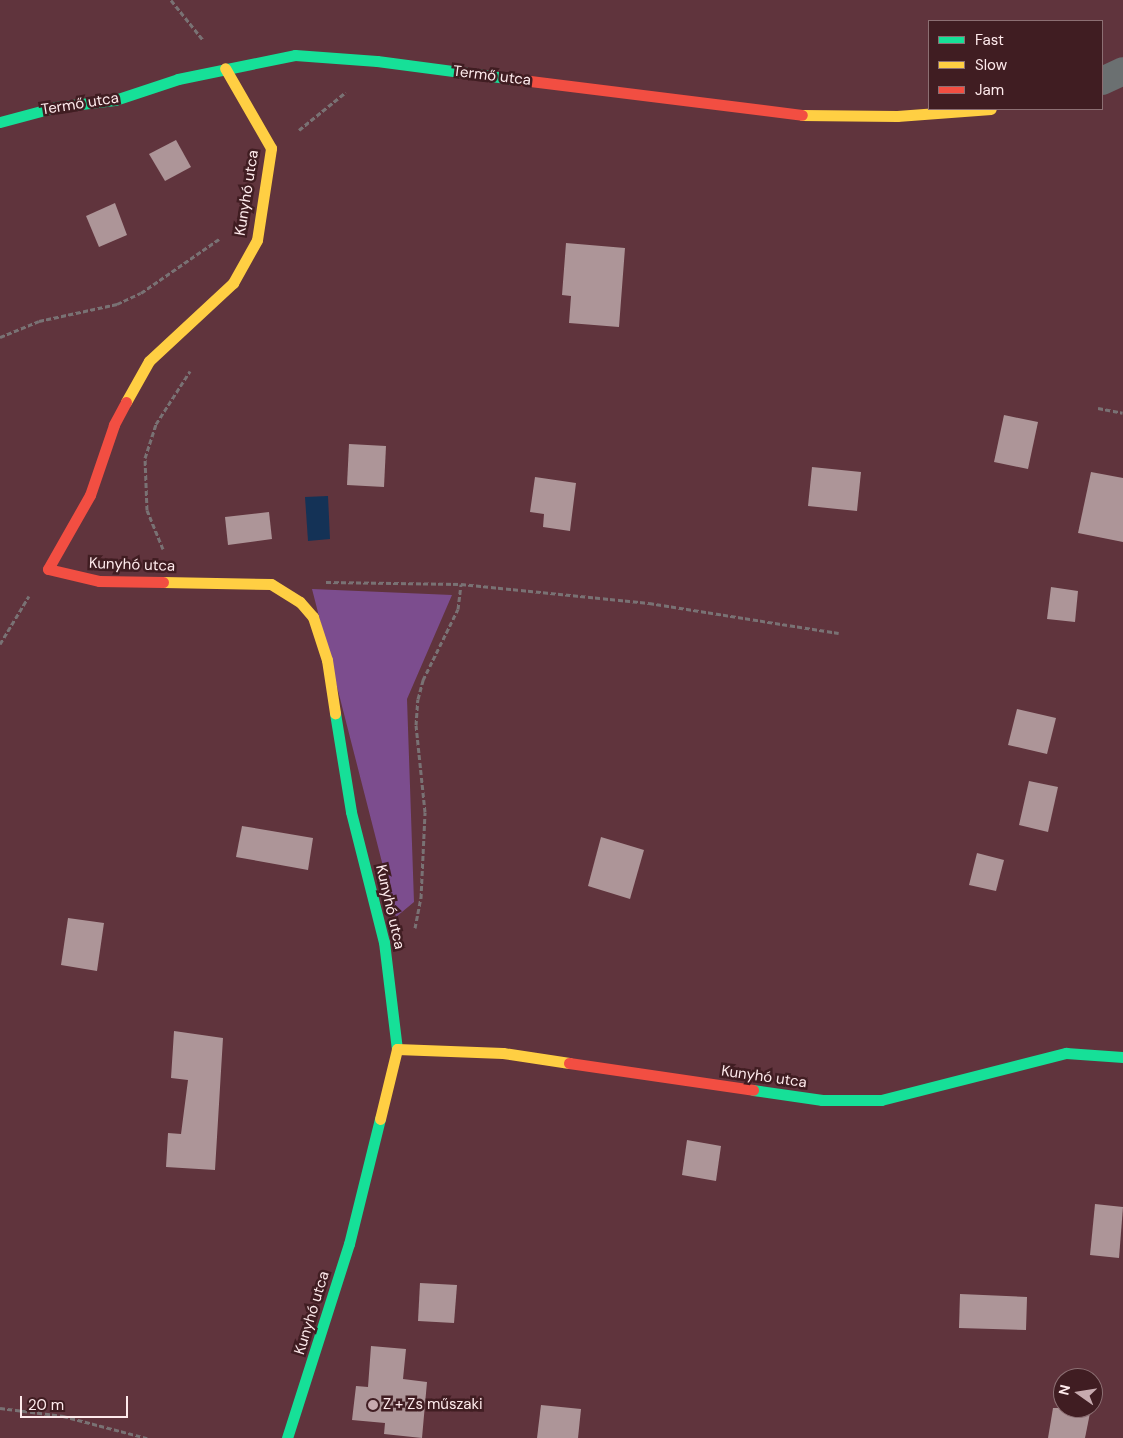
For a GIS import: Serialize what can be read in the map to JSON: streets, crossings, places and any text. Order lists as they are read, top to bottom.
{
  "streets": {
    "street": ["Termő utca", "Kunyhó utca"]
  },
  "crossings": [
    ["Termő utca", "Kunyhó utca"]
  ],
  "places": ["Z + Zs műszaki"],
  "legend": ["Fast", "Slow", "Jam"],
  "scale_bar": "20 m",
  "north": "left"
}
